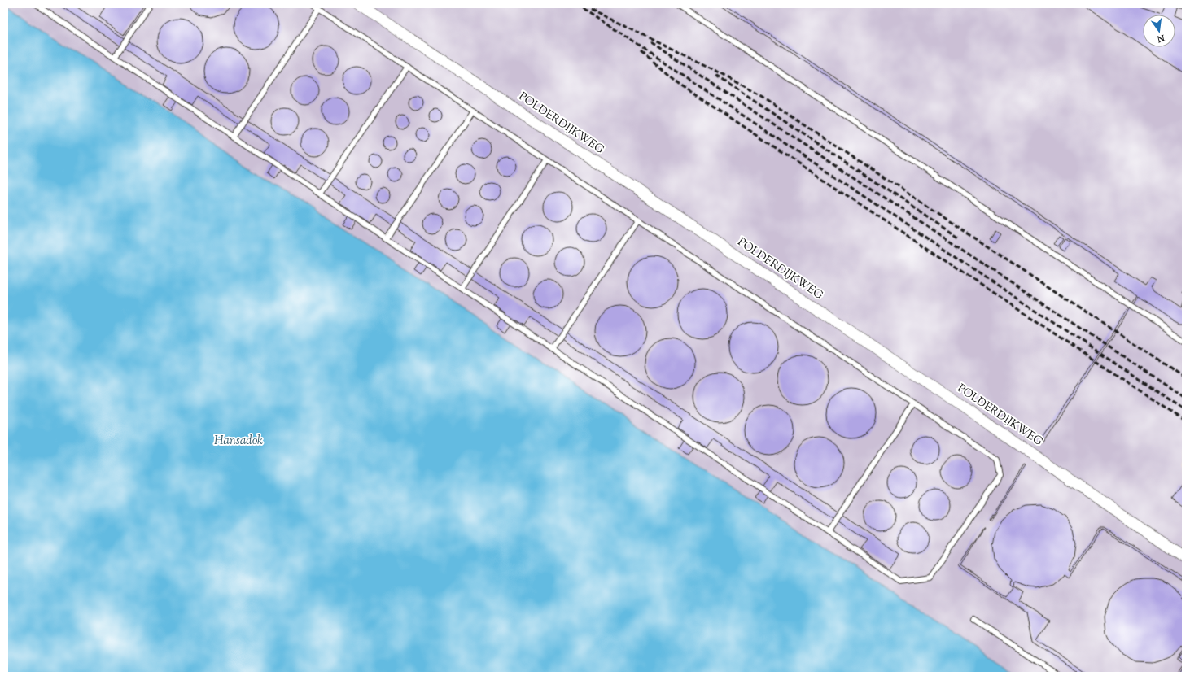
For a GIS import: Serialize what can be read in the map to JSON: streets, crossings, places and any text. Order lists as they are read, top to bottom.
{
  "streets": {
    "street": ["POLDERDIJKWEG"]
  },
  "water": ["Hansadok"],
  "north": "bottom"
}
